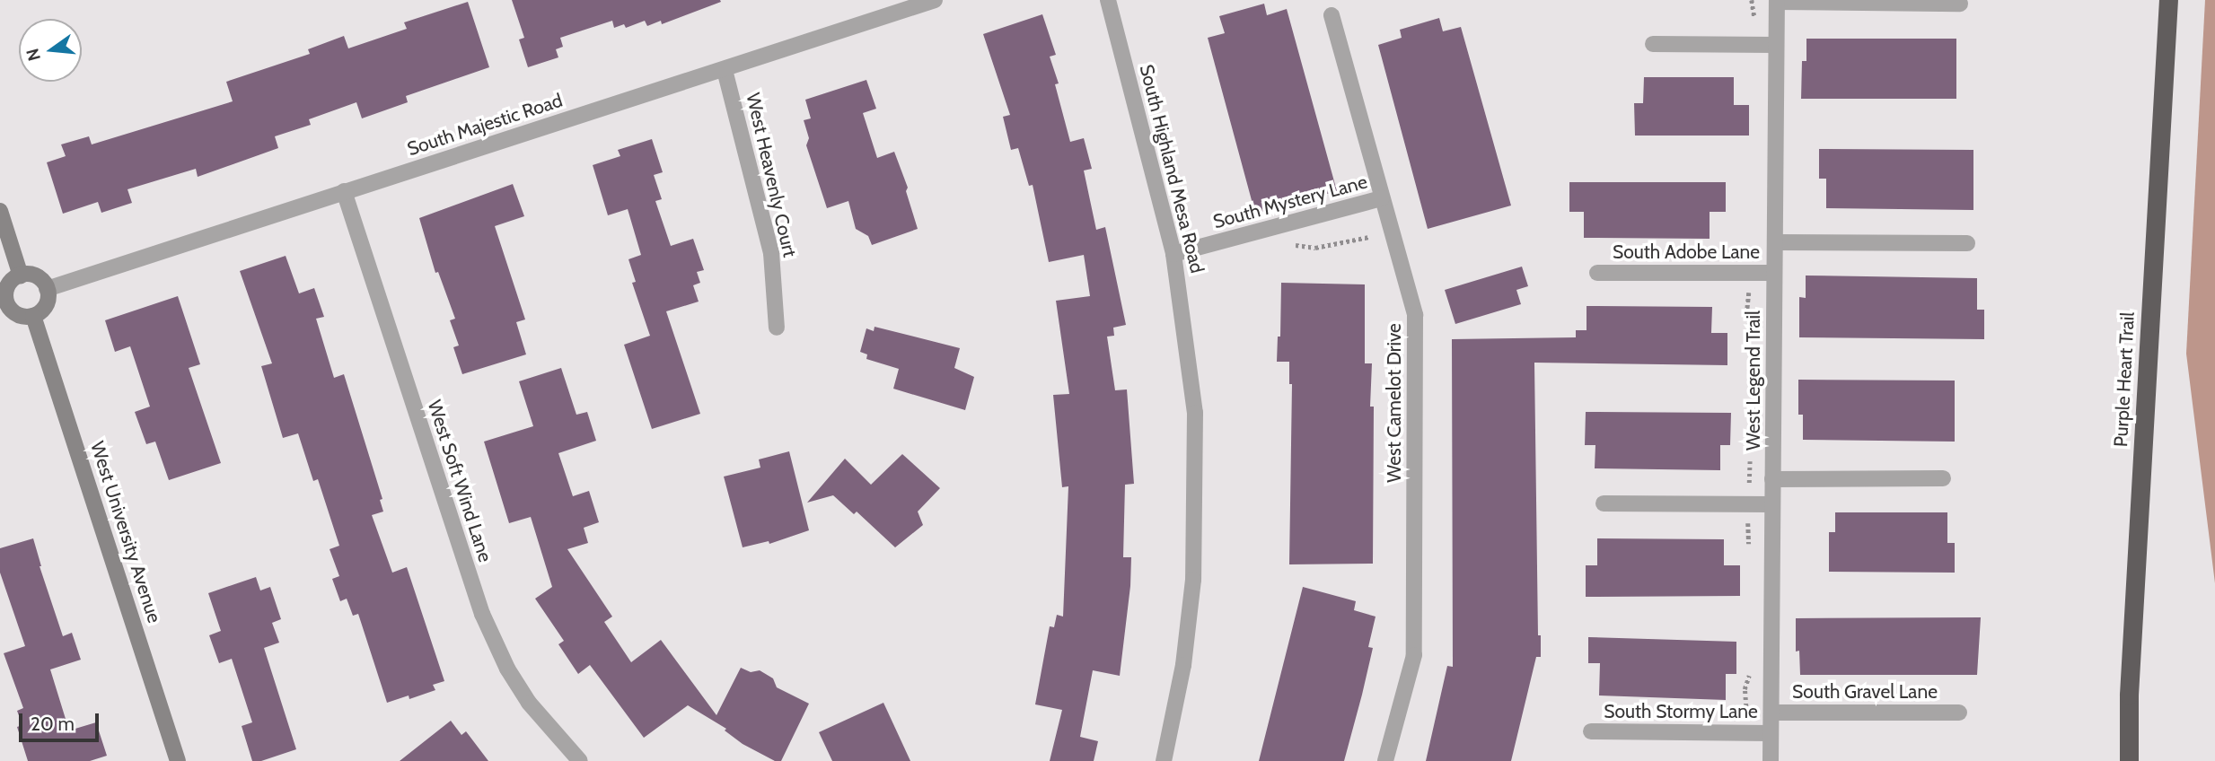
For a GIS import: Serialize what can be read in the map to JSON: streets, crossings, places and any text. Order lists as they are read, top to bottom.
{
  "streets": {
    "highway": ["Purple Heart Trail"],
    "street": [
      "South Majestic Road",
      "South Highland Mesa Road",
      "West Heavenly Court",
      "South Mystery Lane",
      "South Adobe Lane",
      "West Legend Trail",
      "West Camelot Drive",
      "West Soft Wind Lane",
      "West University Avenue",
      "South Gravel Lane",
      "South Stormy Lane"
    ]
  },
  "crossings": [
    ["South Majestic Road", "West Heavenly Court"],
    ["South Majestic Road", "West Soft Wind Lane"],
    ["South Majestic Road", "West University Avenue"],
    ["South Highland Mesa Road", "South Mystery Lane"],
    ["South Mystery Lane", "West Camelot Drive"],
    ["South Adobe Lane", "West Legend Trail"],
    ["West Legend Trail", "South Gravel Lane"],
    ["West Legend Trail", "South Stormy Lane"]
  ],
  "scale_bar": "20 m",
  "north": "left"
}
